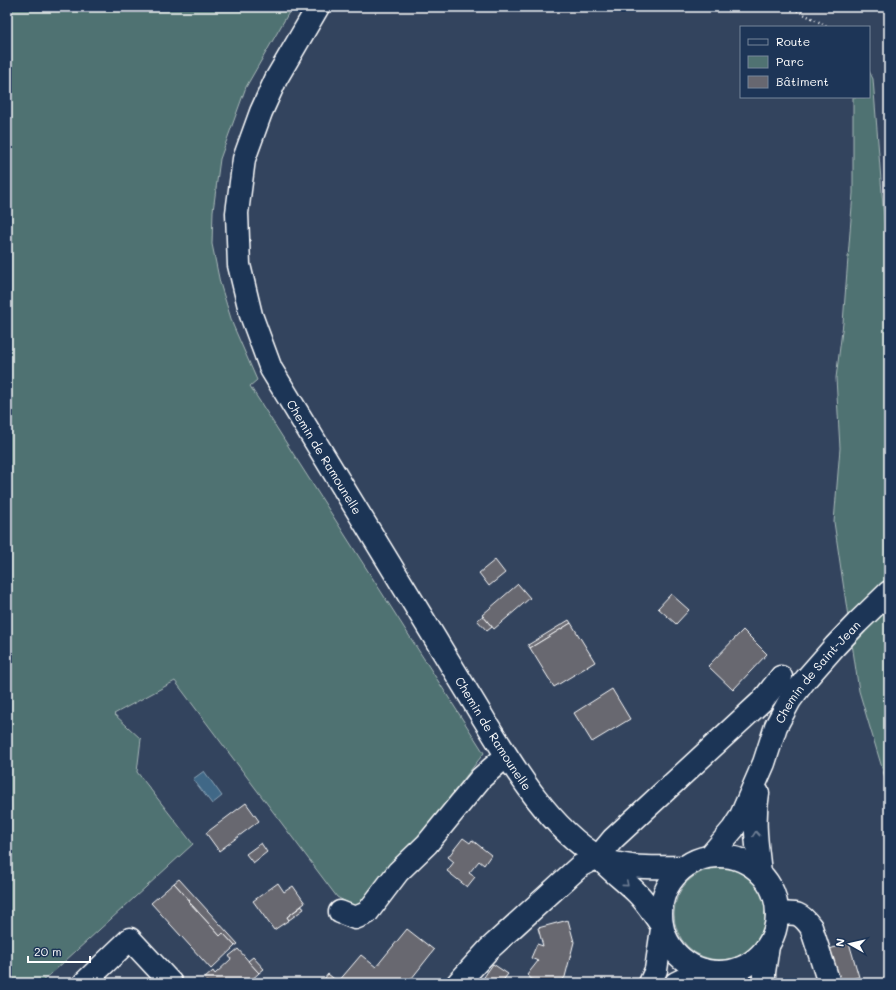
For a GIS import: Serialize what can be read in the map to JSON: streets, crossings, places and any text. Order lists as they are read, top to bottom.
{
  "streets": {
    "street": ["Chemin de Ramounelle", "Chemin de Saint-Jean"]
  },
  "crossings": [
    ["Chemin de Ramounelle", "Chemin de Saint-Jean"]
  ],
  "legend": ["Route", "Parc", "Bâtiment"],
  "scale_bar": "20 m",
  "north": "left"
}
